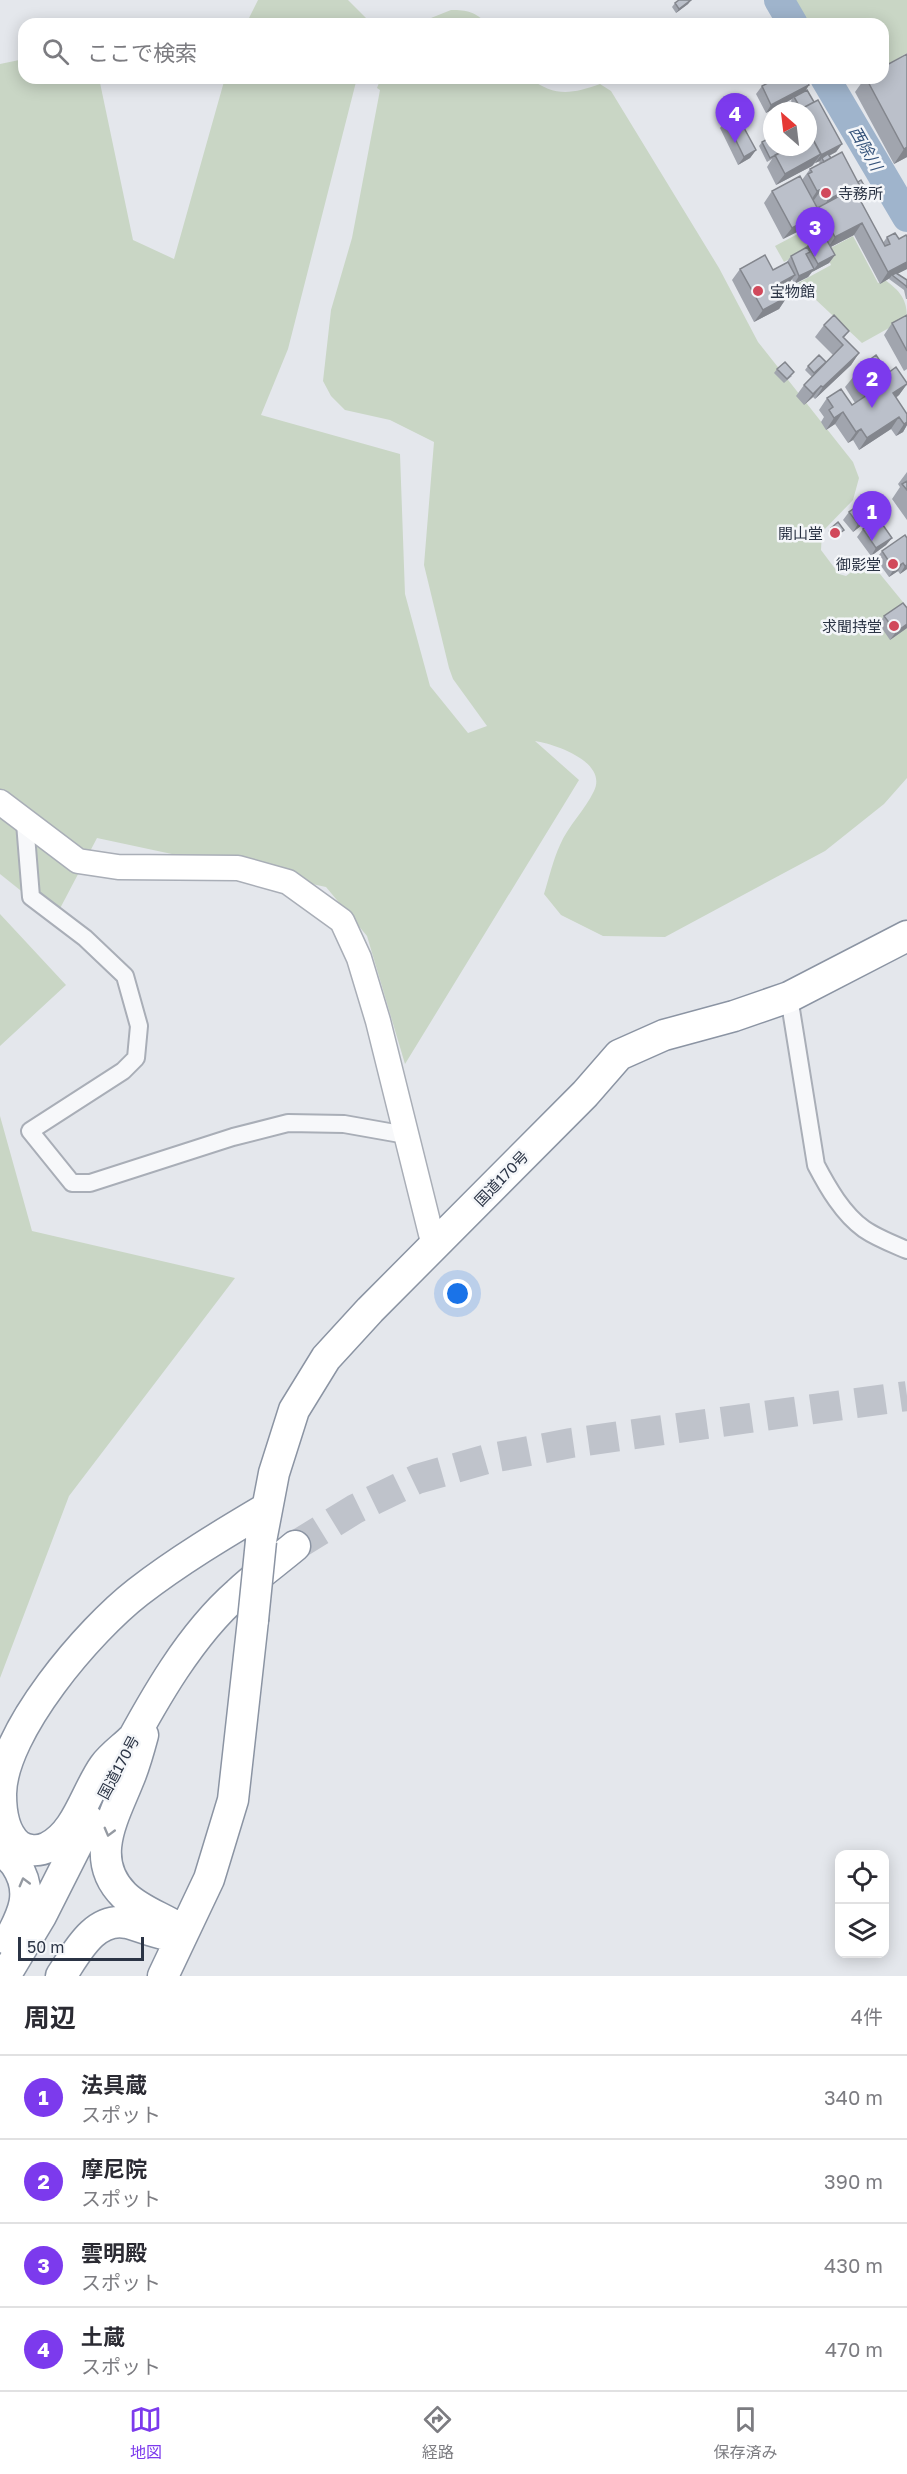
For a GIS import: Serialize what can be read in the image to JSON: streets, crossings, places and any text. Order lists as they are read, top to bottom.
{
  "streets": {
    "highway": ["国道170号"]
  },
  "water": ["西除川"],
  "places": [
    "寺務所",
    "宝物館",
    "開山堂",
    "御影堂",
    "求聞持堂"
  ],
  "scale_bar": "50 m",
  "north": "top left",
  "page": {
    "search": "ここで検索",
    "pins": [
      "4",
      "3",
      "2",
      "1"
    ],
    "scale": "50 m",
    "heading": ["周辺", "4件"],
    "list": [
      {
        "mark": "1",
        "name": "法具蔵",
        "note": "スポット",
        "value": "340 m"
      },
      {
        "mark": "2",
        "name": "摩尼院",
        "note": "スポット",
        "value": "390 m"
      },
      {
        "mark": "3",
        "name": "雲明殿",
        "note": "スポット",
        "value": "430 m"
      },
      {
        "mark": "4",
        "name": "土蔵",
        "note": "スポット",
        "value": "470 m"
      }
    ],
    "nav": ["地図", "経路", "保存済み"]
  }
}
